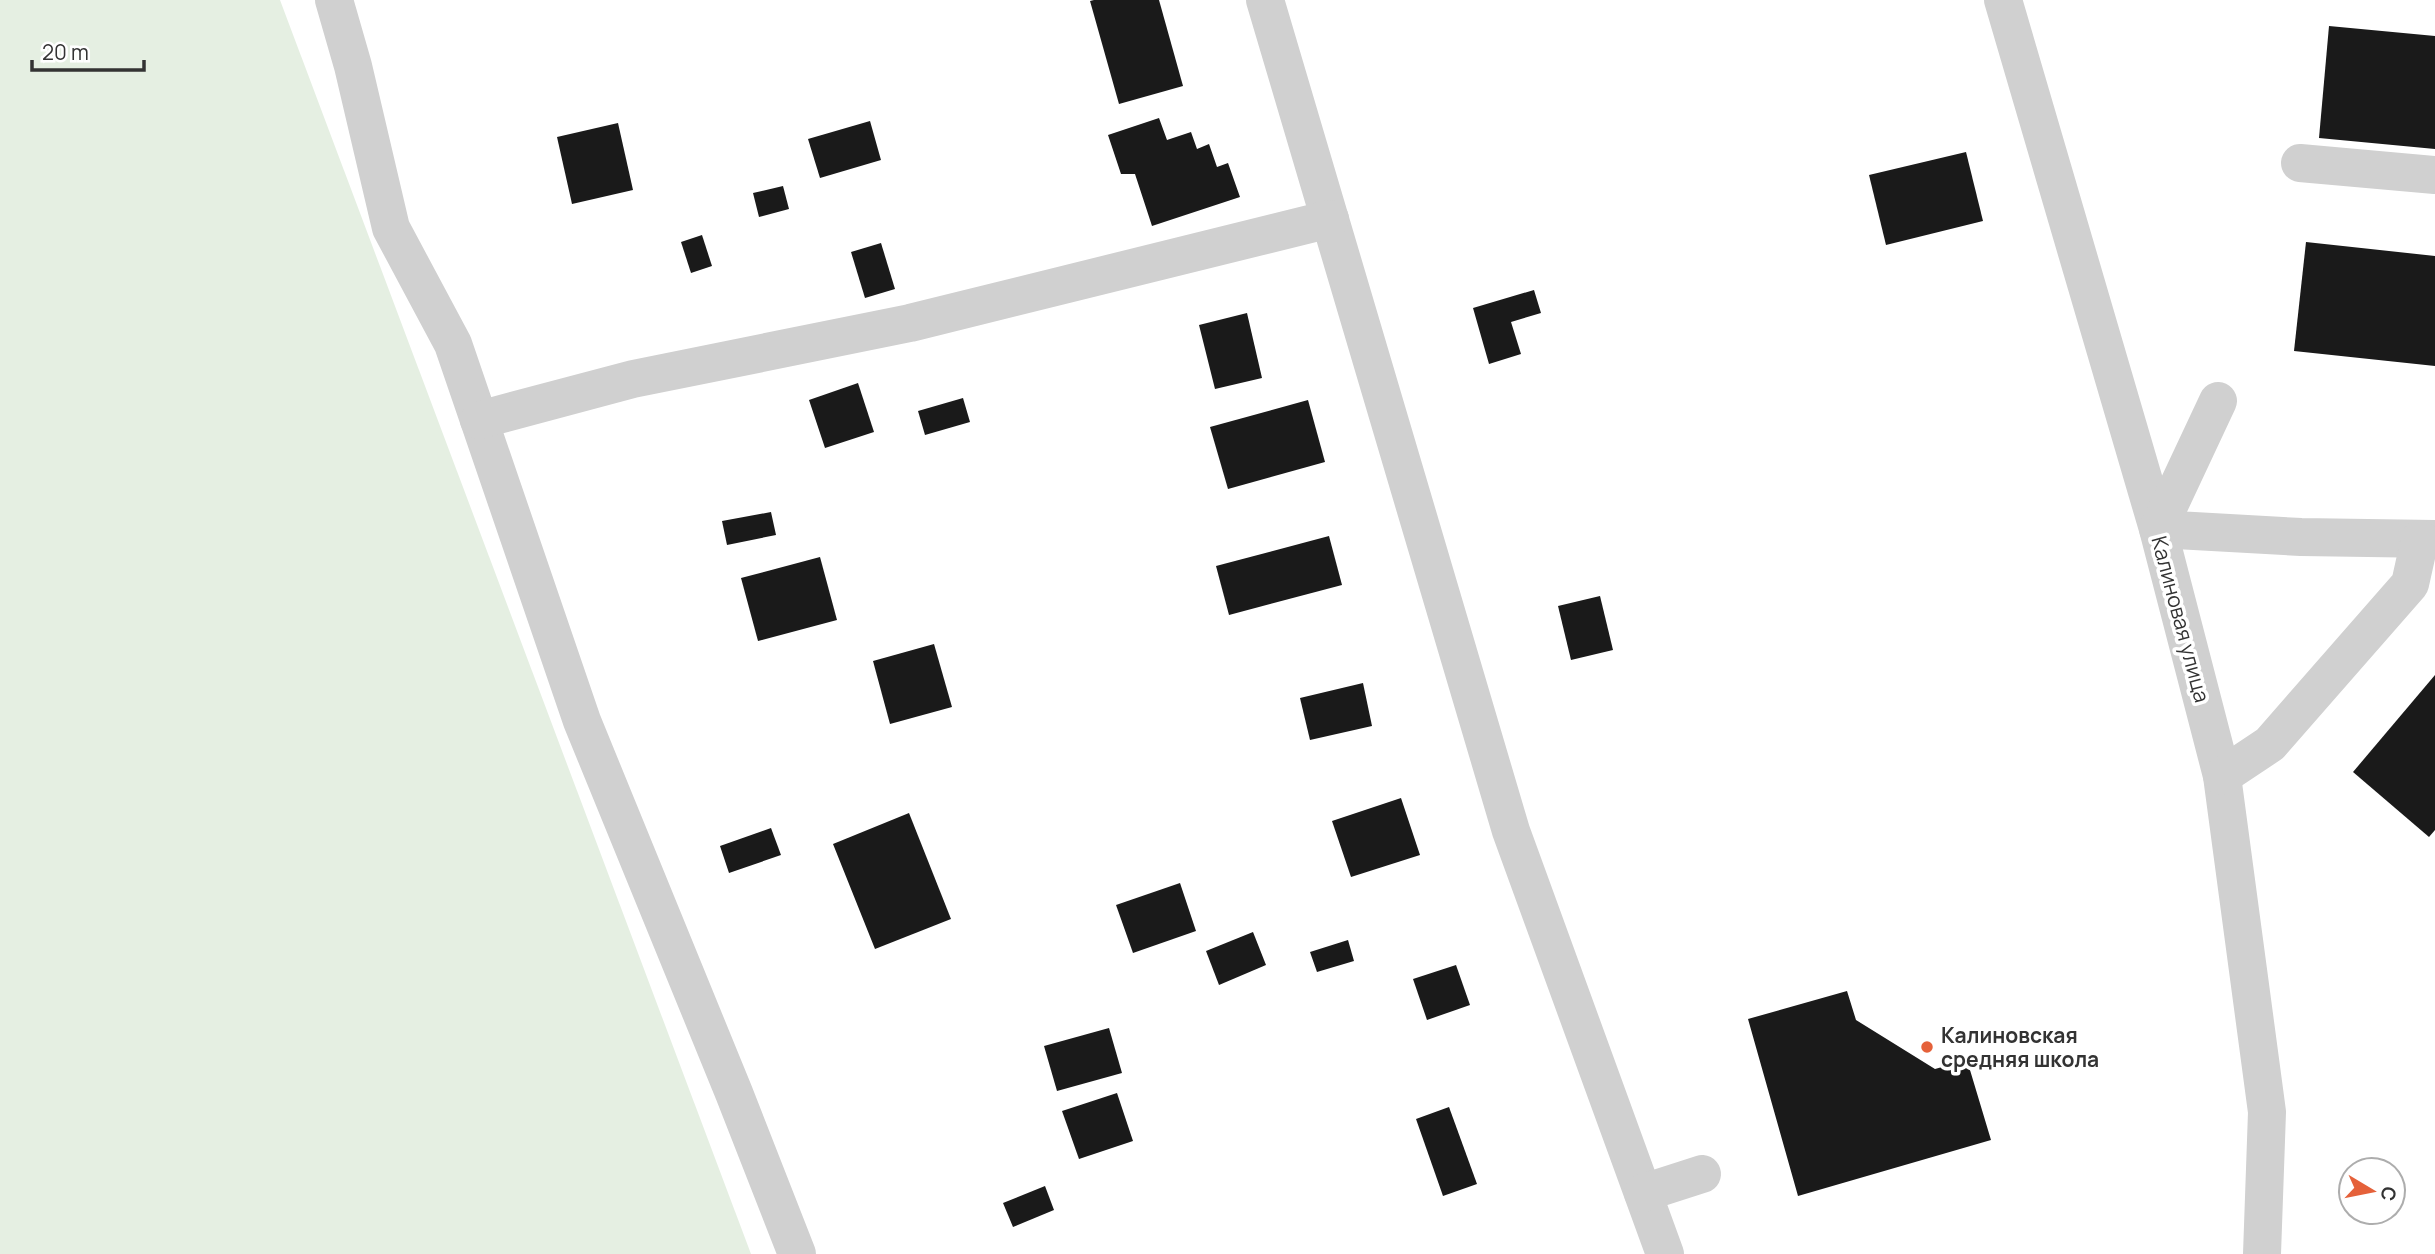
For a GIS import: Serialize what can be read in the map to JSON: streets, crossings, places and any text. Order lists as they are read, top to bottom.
{
  "streets": {
    "street": ["Калиновая улица"]
  },
  "places": ["Калиновская средняя школа"],
  "scale_bar": "20 m",
  "north": "right"
}
